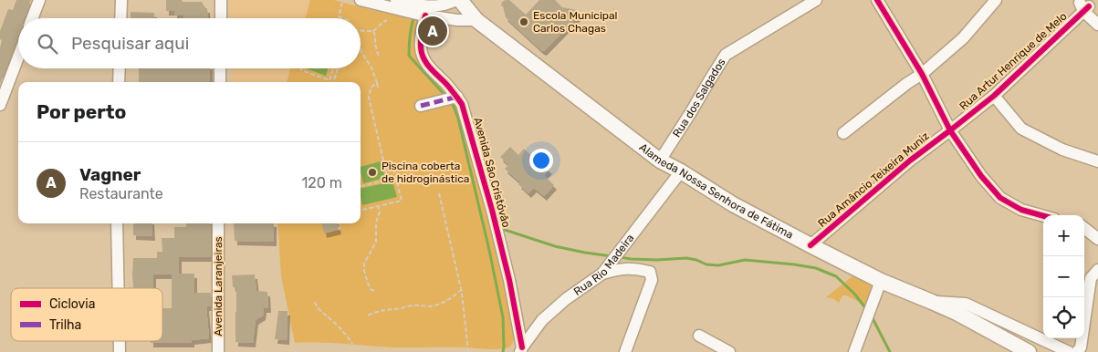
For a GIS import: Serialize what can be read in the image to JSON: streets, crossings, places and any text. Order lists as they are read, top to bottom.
{
  "streets": {
    "main road": ["Alameda Nossa Senhora de Fátima"],
    "street": [
      "Rua Artur Henrique de Melo",
      "Rua dos Salgados",
      "Avenida São Cristóvão",
      "Rua Amâncio Teixeira Muniz",
      "Rua Rio Madeira",
      "Avenida Laranjeiras"
    ]
  },
  "crossings": [
    ["Rua Artur Henrique de Melo", "Rua Amâncio Teixeira Muniz"],
    ["Rua dos Salgados", "Alameda Nossa Senhora de Fátima"],
    ["Avenida São Cristóvão", "Rua Rio Madeira"],
    ["Rua Amâncio Teixeira Muniz", "Alameda Nossa Senhora de Fátima"],
    ["Alameda Nossa Senhora de Fátima", "Rua Rio Madeira"]
  ],
  "places": ["Escola Municipal Carlos Chagas", "Piscina coberta de hidroginástica"],
  "legend": ["Ciclovia", "Trilha"],
  "page": {
    "pins": "A",
    "search": "Pesquisar aqui",
    "heading": "Por perto",
    "list": [
      {
        "mark": "A",
        "name": "Vagner",
        "note": "Restaurante",
        "value": "120 m"
      }
    ],
    "map_buttons": ["+", "−"]
  }
}
